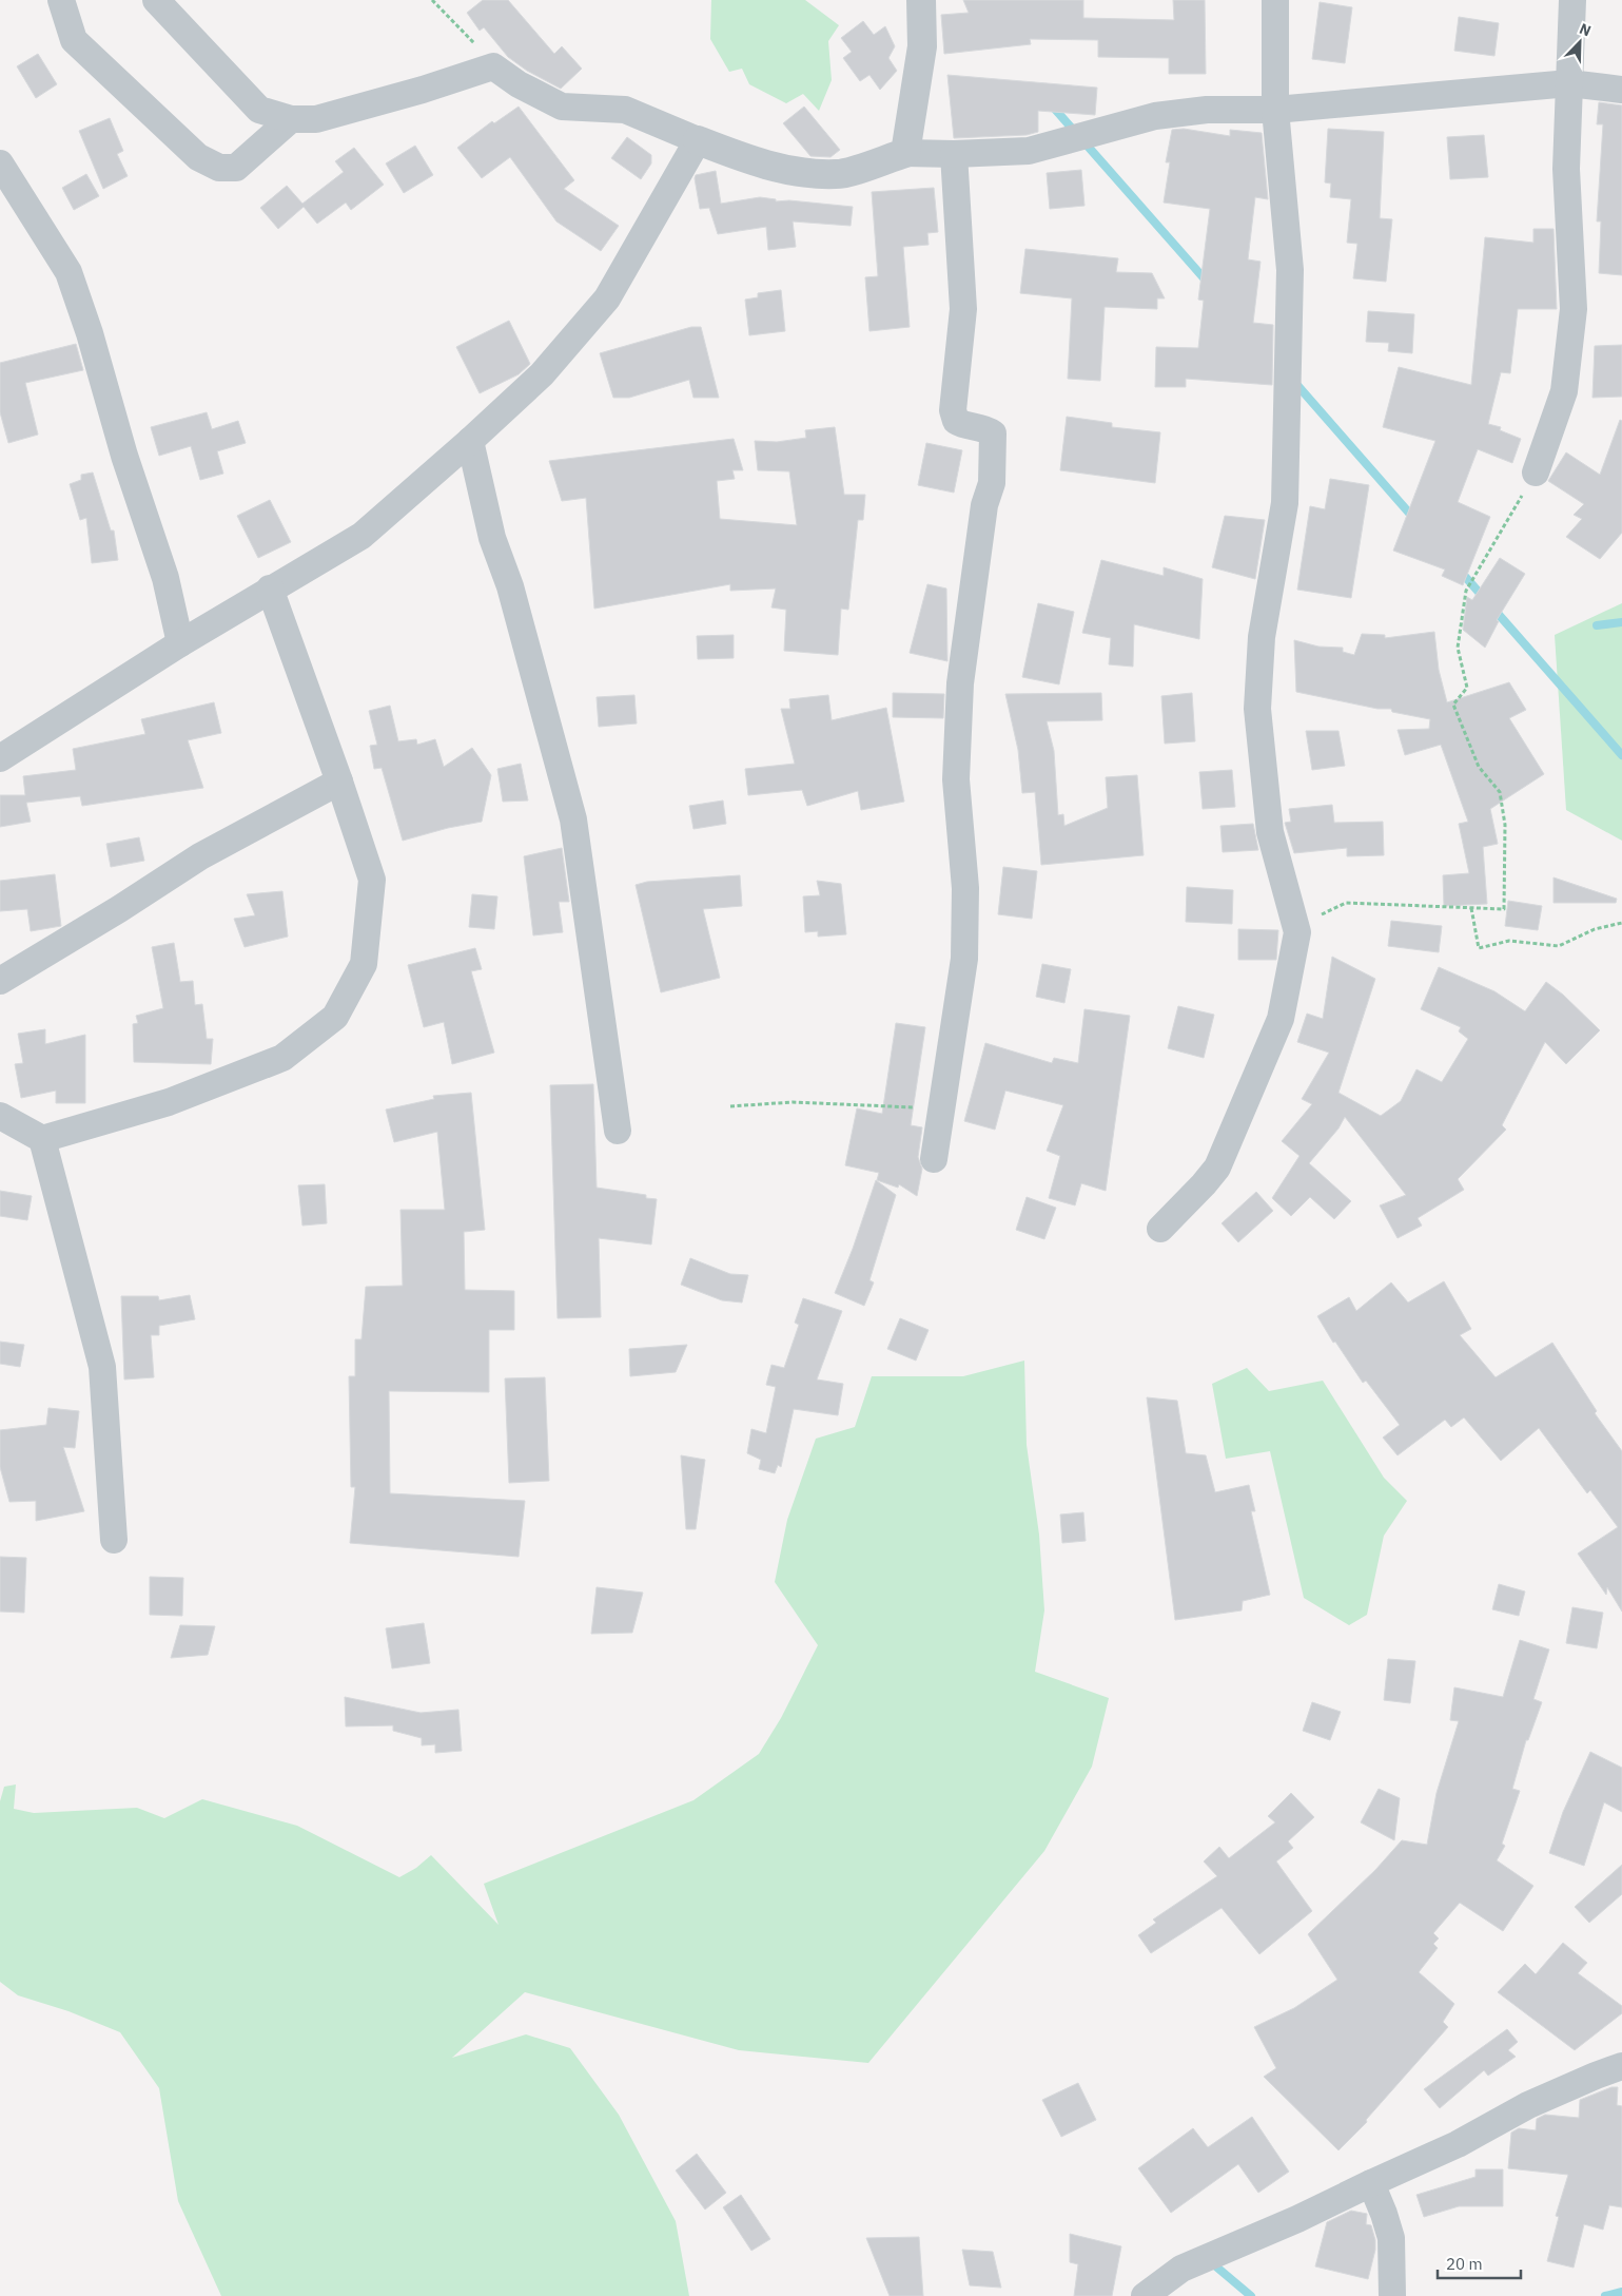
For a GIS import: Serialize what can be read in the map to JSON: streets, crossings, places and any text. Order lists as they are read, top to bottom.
{
  "scale_bar": "20 m",
  "north": "top right"
}
